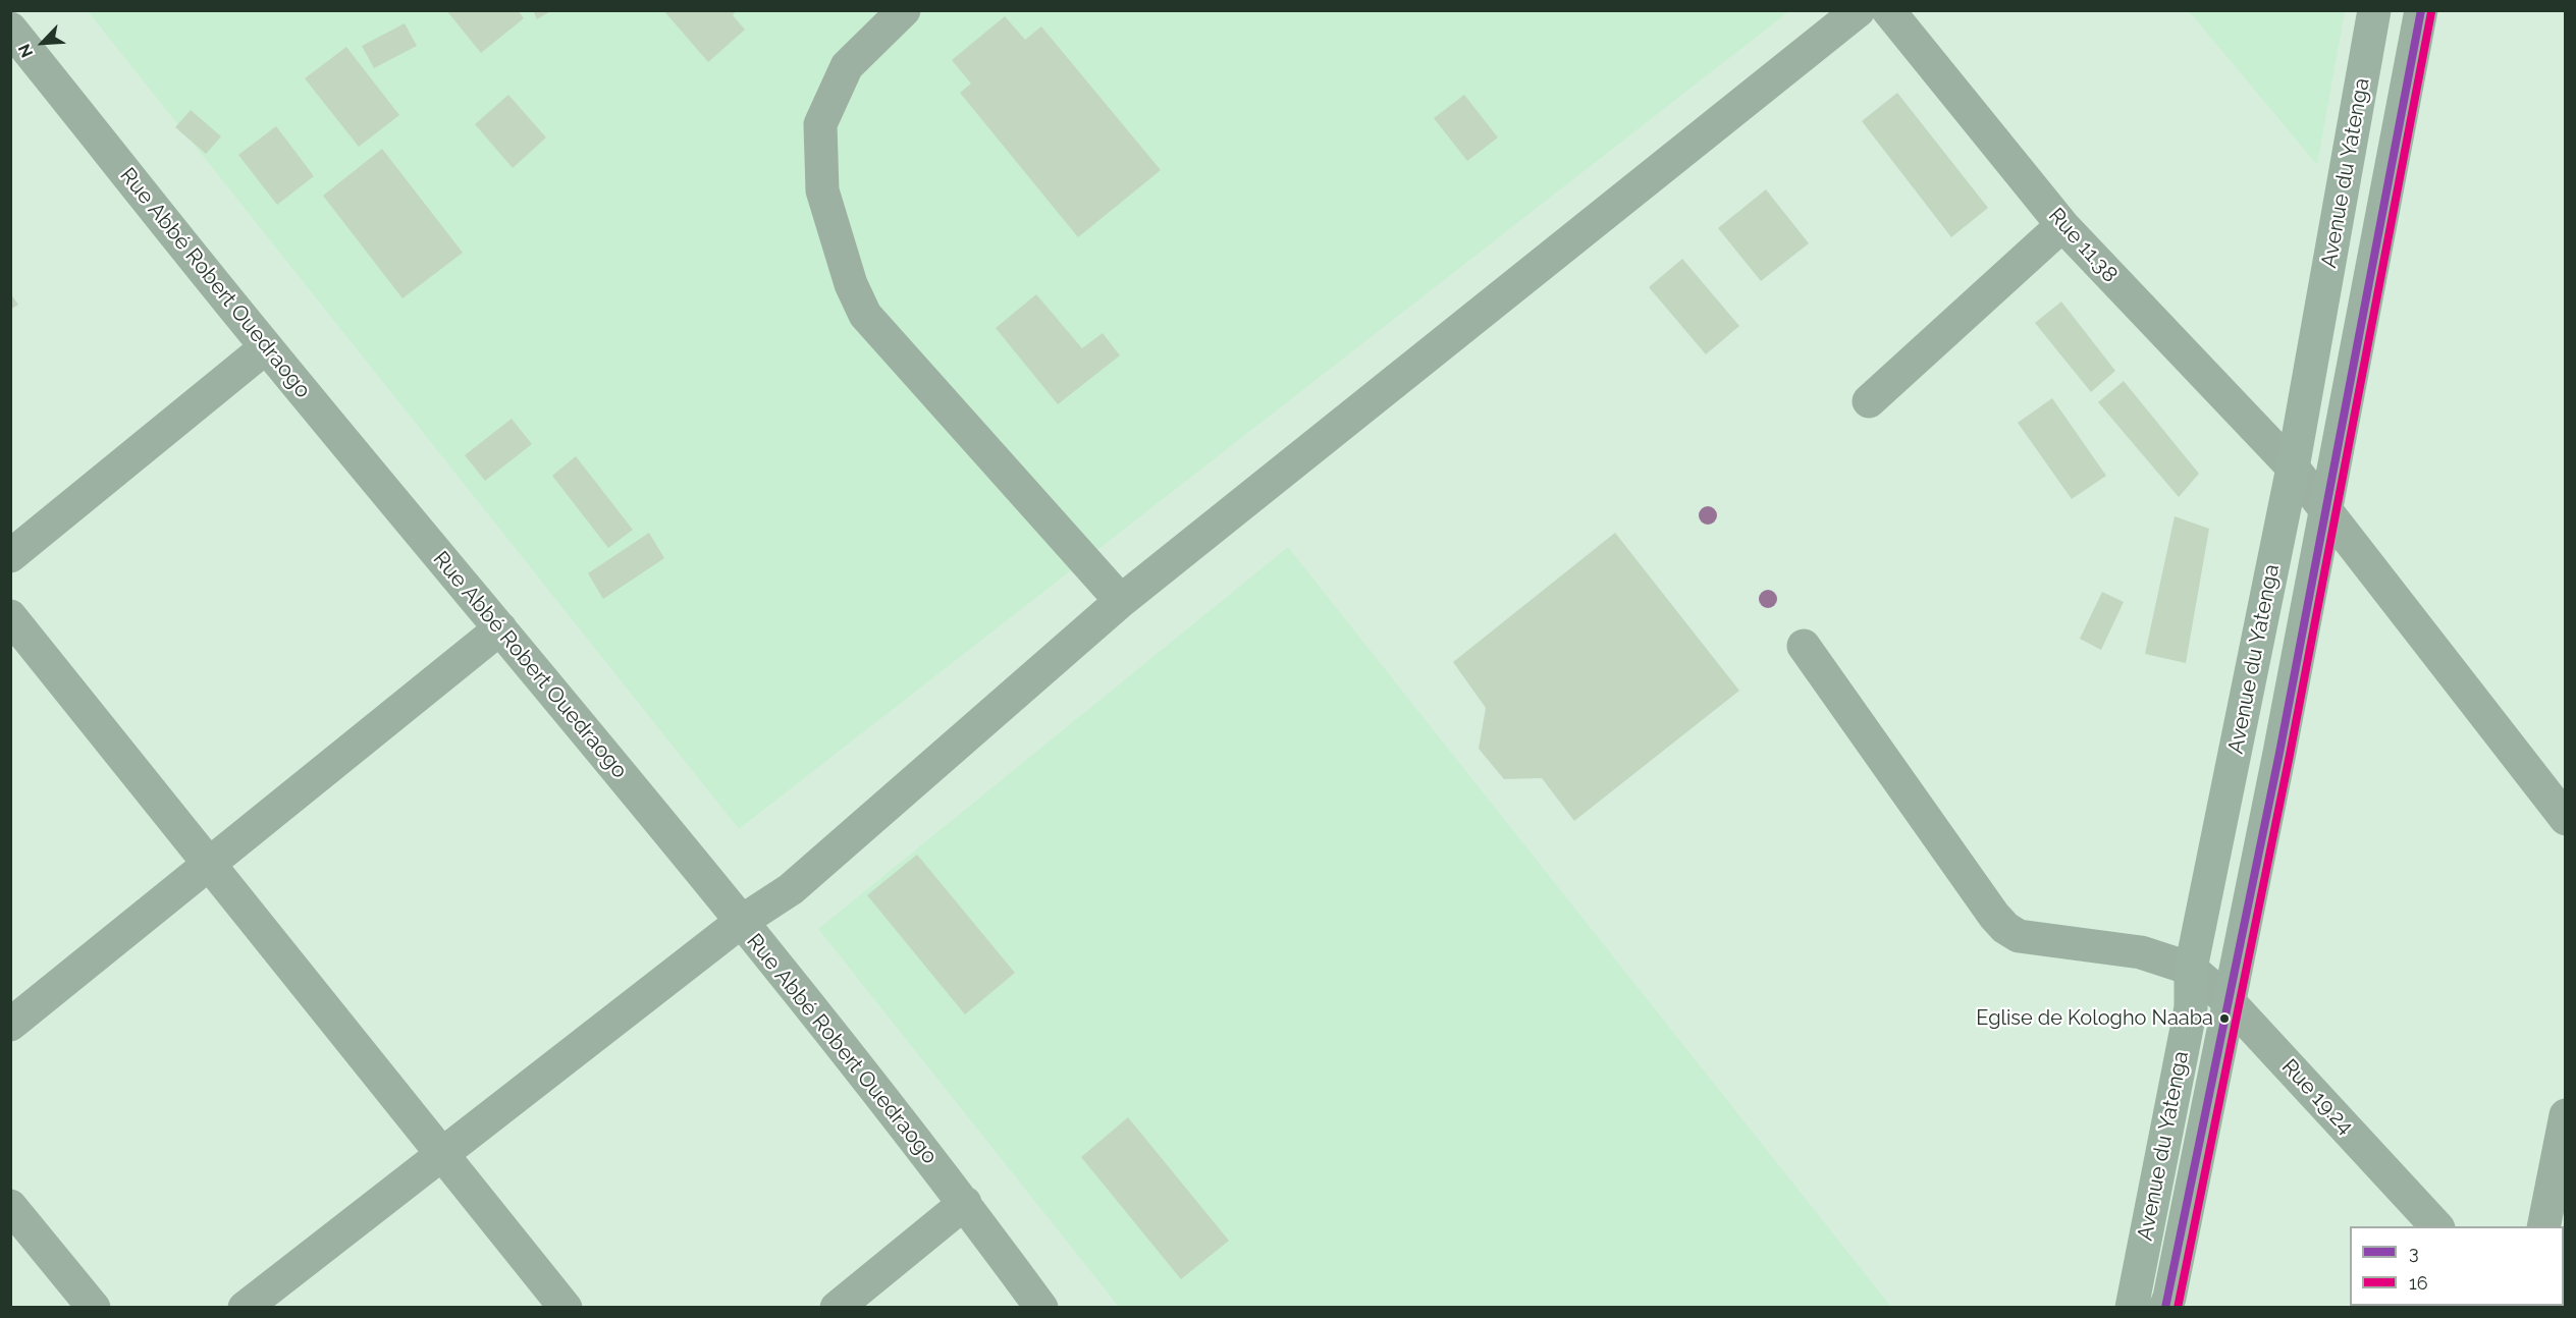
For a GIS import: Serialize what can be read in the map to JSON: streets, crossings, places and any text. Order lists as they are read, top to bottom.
{
  "streets": {
    "main road": ["Avenue du Yatenga"],
    "street": ["Rue 11.38", "Rue Abbé Robert Ouedraogo", "Rue 19.24"]
  },
  "crossings": [
    ["Avenue du Yatenga", "Rue 11.38"],
    ["Avenue du Yatenga", "Rue 19.24"]
  ],
  "places": ["Eglise de Kologho Naaba"],
  "lines": ["transit line 3", "transit line 16"],
  "legend": ["3", "16"],
  "north": "bottom left"
}
